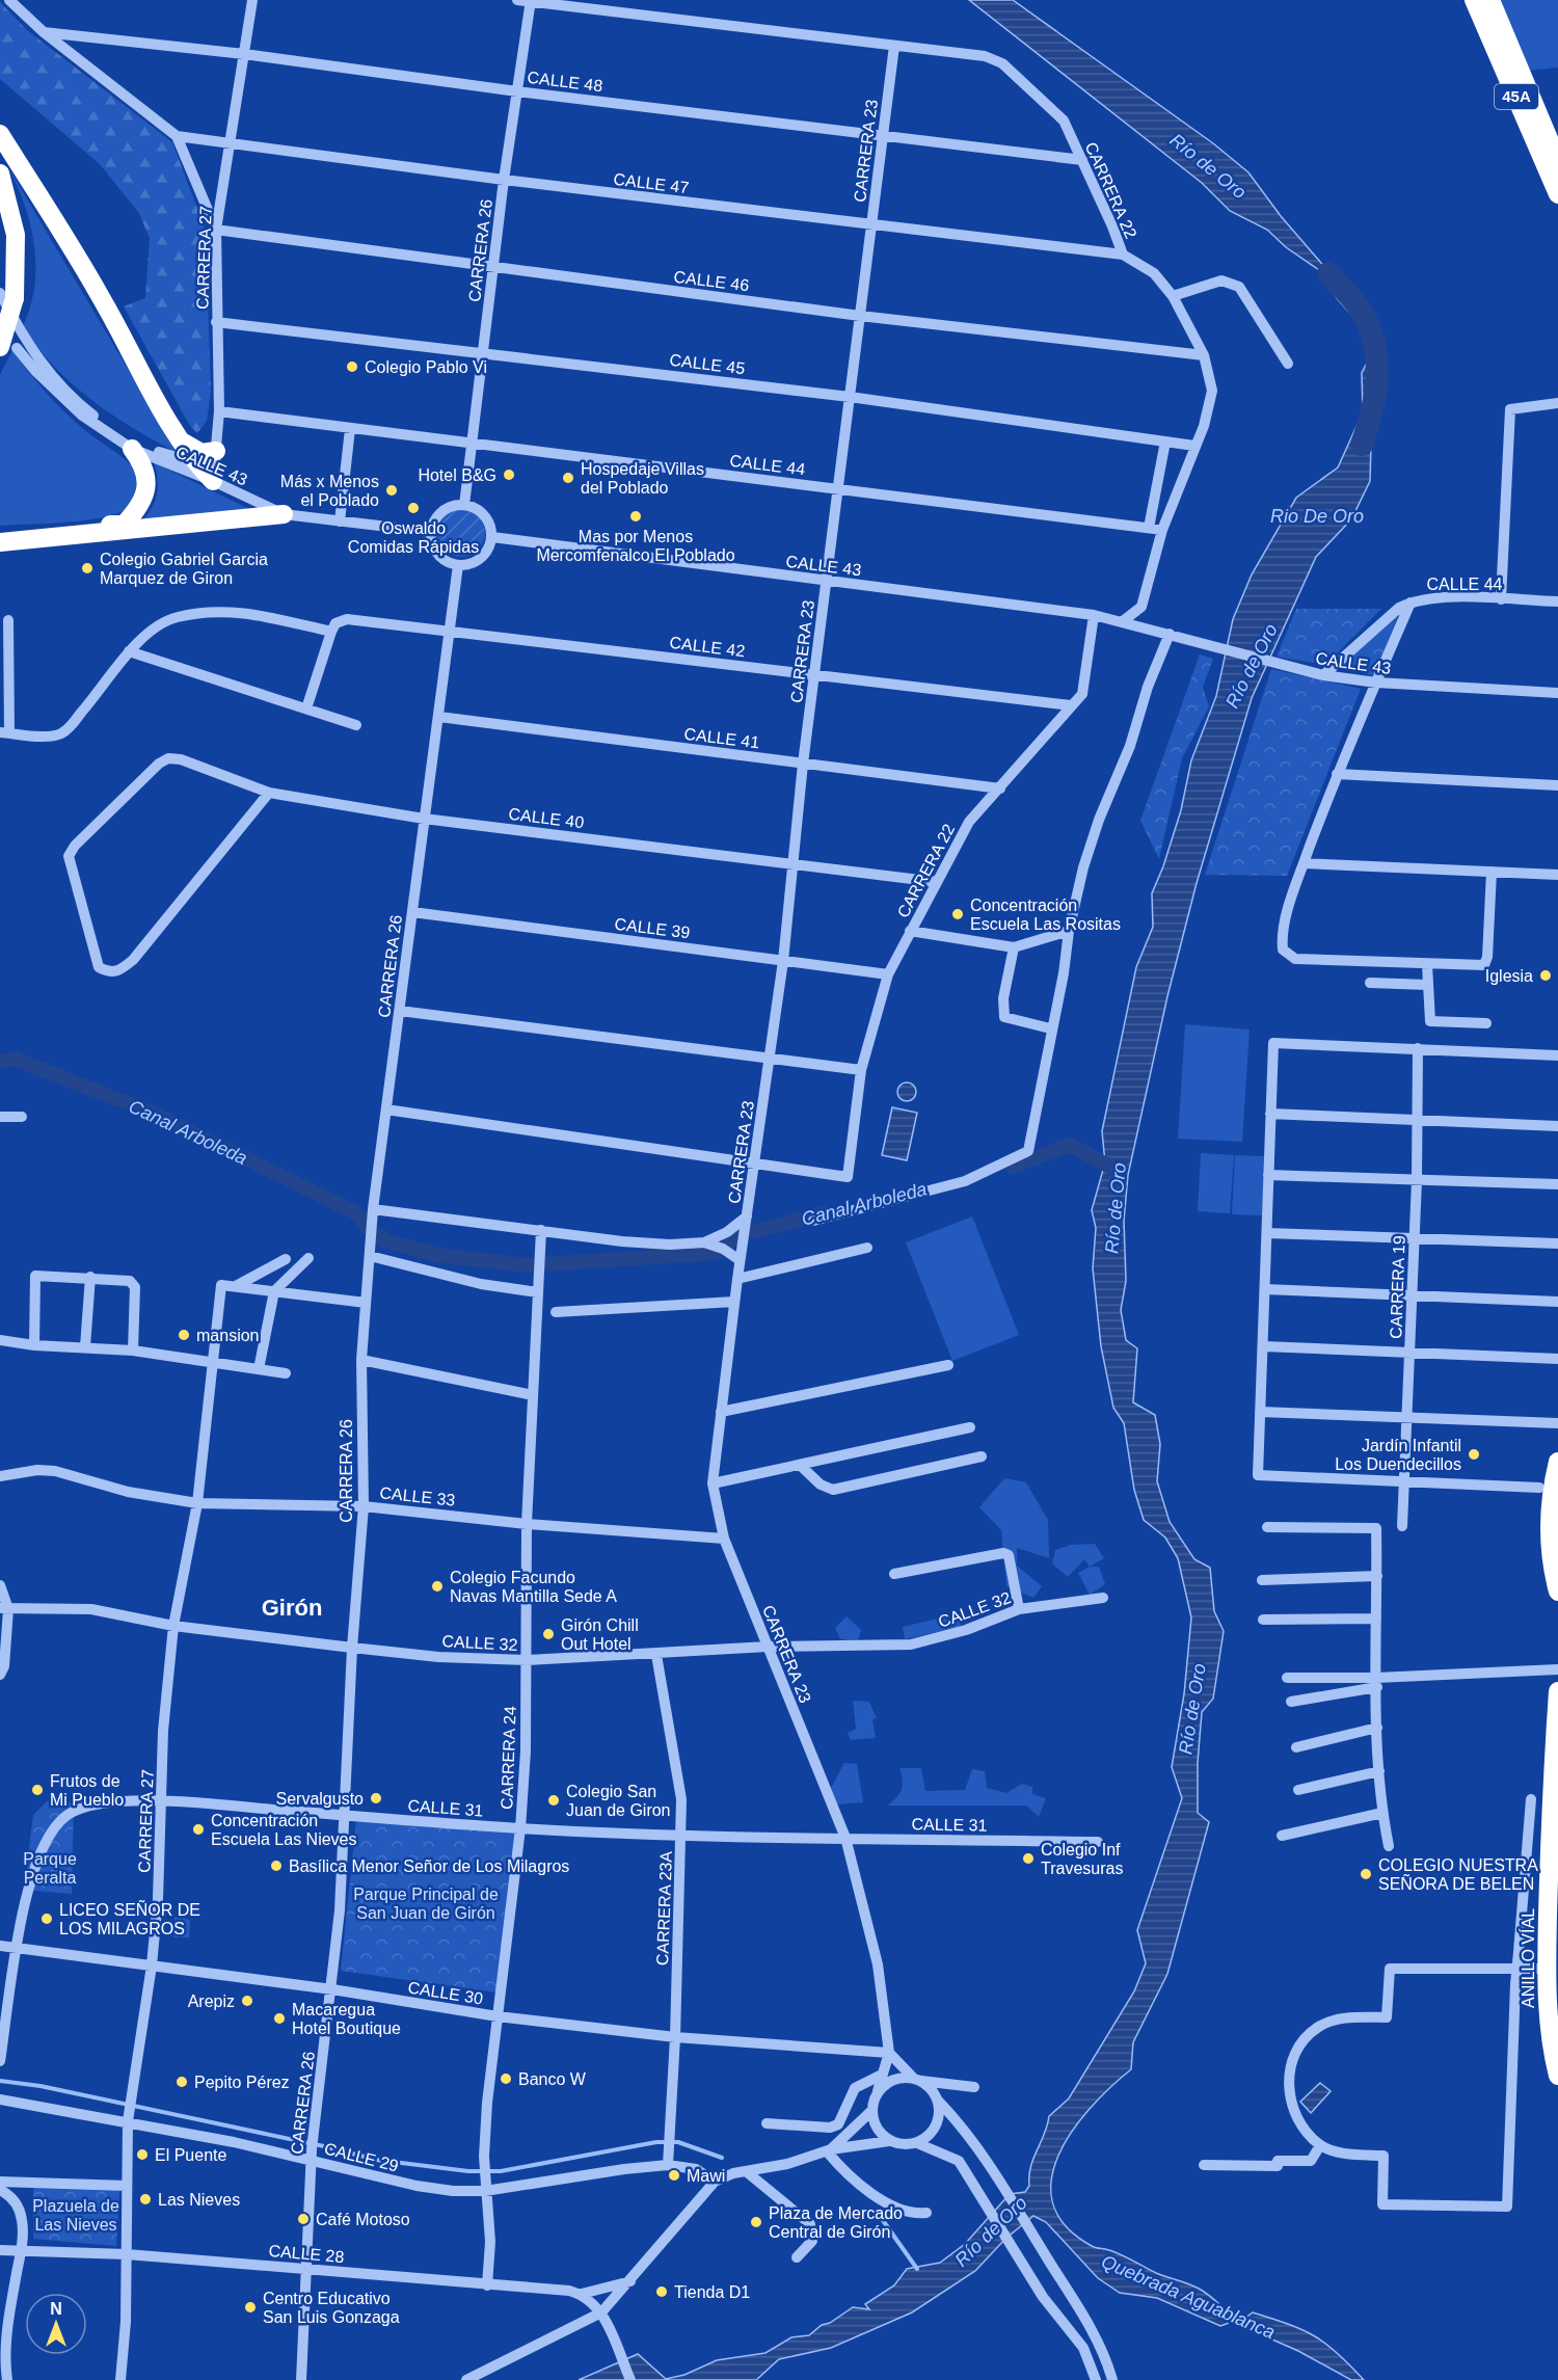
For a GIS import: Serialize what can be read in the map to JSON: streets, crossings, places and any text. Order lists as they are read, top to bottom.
{
  "streets": {
    "highway": ["45A", "ANILLO VÍAL"],
    "street": [
      "CALLE 48",
      "CARRERA 23",
      "CALLE 47",
      "CARRERA 22",
      "CARRERA 26",
      "CARRERA 27",
      "CALLE 46",
      "CALLE 45",
      "CALLE 44",
      "CALLE 43",
      "CALLE 42",
      "CALLE 41",
      "CALLE 40",
      "CALLE 39",
      "CARRERA 19",
      "CALLE 33",
      "CALLE 32",
      "CARRERA 24",
      "CALLE 31",
      "CARRERA 23A",
      "CALLE 30",
      "CALLE 29",
      "CALLE 28"
    ]
  },
  "crossings": [
    ["CALLE 48", "CARRERA 23"],
    ["CALLE 48", "CARRERA 22"],
    ["CALLE 48", "CARRERA 26"],
    ["CALLE 48", "CARRERA 27"],
    ["CARRERA 23", "CALLE 47"],
    ["CARRERA 23", "CARRERA 22"],
    ["CARRERA 23", "CALLE 46"],
    ["CARRERA 23", "CALLE 45"],
    ["CARRERA 23", "CALLE 44"],
    ["CARRERA 23", "CALLE 43"],
    ["CARRERA 23", "CALLE 42"],
    ["CARRERA 23", "CALLE 41"],
    ["CARRERA 23", "CALLE 40"],
    ["CARRERA 23", "CALLE 39"],
    ["CARRERA 23", "CALLE 33"],
    ["CARRERA 23", "CALLE 32"],
    ["CARRERA 23", "CALLE 31"],
    ["CARRERA 23", "CALLE 30"],
    ["CALLE 47", "CARRERA 22"],
    ["CALLE 47", "CARRERA 26"],
    ["CALLE 47", "CARRERA 27"],
    ["CARRERA 22", "CALLE 46"],
    ["CARRERA 22", "CALLE 45"],
    ["CARRERA 22", "CALLE 44"],
    ["CARRERA 22", "CALLE 43"],
    ["CARRERA 22", "CALLE 42"],
    ["CARRERA 22", "CALLE 41"],
    ["CARRERA 22", "CALLE 40"],
    ["CARRERA 22", "CALLE 39"],
    ["CARRERA 26", "CALLE 46"],
    ["CARRERA 26", "CALLE 45"],
    ["CARRERA 26", "CALLE 44"],
    ["CARRERA 26", "CALLE 43"],
    ["CARRERA 26", "CALLE 42"],
    ["CARRERA 26", "CALLE 41"],
    ["CARRERA 26", "CALLE 40"],
    ["CARRERA 26", "CALLE 39"],
    ["CARRERA 26", "CALLE 33"],
    ["CARRERA 26", "CALLE 32"],
    ["CARRERA 26", "CALLE 31"],
    ["CARRERA 26", "CALLE 30"],
    ["CARRERA 26", "CALLE 29"],
    ["CARRERA 26", "CALLE 28"],
    ["CARRERA 27", "CALLE 46"],
    ["CARRERA 27", "CALLE 45"],
    ["CARRERA 27", "CALLE 44"],
    ["CARRERA 27", "CALLE 43"],
    ["CARRERA 27", "CALLE 33"],
    ["CARRERA 27", "CALLE 32"],
    ["CARRERA 27", "CALLE 31"],
    ["CARRERA 27", "CALLE 30"],
    ["CARRERA 27", "CALLE 29"],
    ["CARRERA 27", "CALLE 28"],
    ["CALLE 44", "CALLE 43"],
    ["CALLE 33", "CARRERA 24"],
    ["CALLE 32", "CARRERA 24"],
    ["CALLE 32", "CARRERA 23A"],
    ["CARRERA 24", "CALLE 31"],
    ["CARRERA 24", "CALLE 30"],
    ["CARRERA 24", "CALLE 29"],
    ["CARRERA 24", "CALLE 28"],
    ["CALLE 31", "CARRERA 23A"],
    ["CALLE 31", "CALLE 30"],
    ["CARRERA 23A", "CALLE 30"],
    ["CARRERA 23A", "CALLE 29"]
  ],
  "districts": ["Girón"],
  "water": [
    "Río de Oro",
    "Rio De Oro",
    "Canal Arboleda",
    "Quebrada Aguablanca"
  ],
  "parks": ["Parque Peralta", "Parque Principal de San Juan de Girón", "Plazuela de Las Nieves"],
  "places": [
    "Colegio Pablo Vi",
    "Hotel B&G",
    "Hospedaje Villas del Poblado",
    "Más x Menos el Poblado",
    "Oswaldo Comidas Rápidas",
    "Mas por Menos Mercomfenalco El Poblado",
    "Colegio Gabriel Garcia Marquez de Giron",
    "Concentración Escuela Las Rositas",
    "Iglesia",
    "mansion",
    "Jardín Infantil Los Duendecillos",
    "Colegio Facundo Navas Mantilla Sede A",
    "Girón Chill Out Hotel",
    "Frutos de Mi Pueblo",
    "Servalgusto",
    "Colegio San Juan de Giron",
    "Concentración Escuela Las Nieves",
    "Colegio Inf Travesuras",
    "Basílica Menor Señor de Los Milagros",
    "COLEGIO NUESTRA SEÑORA DE BELEN",
    "LICEO SEÑOR DE LOS MILAGROS",
    "Arepiz",
    "Macaregua Hotel Boutique",
    "Banco W",
    "Pepito Pérez",
    "El Puente",
    "Mawi",
    "Las Nieves",
    "Café Motoso",
    "Plaza de Mercado Central de Girón",
    "Tienda D1",
    "Centro Educativo San Luis Gonzaga"
  ],
  "north": "top"
}
